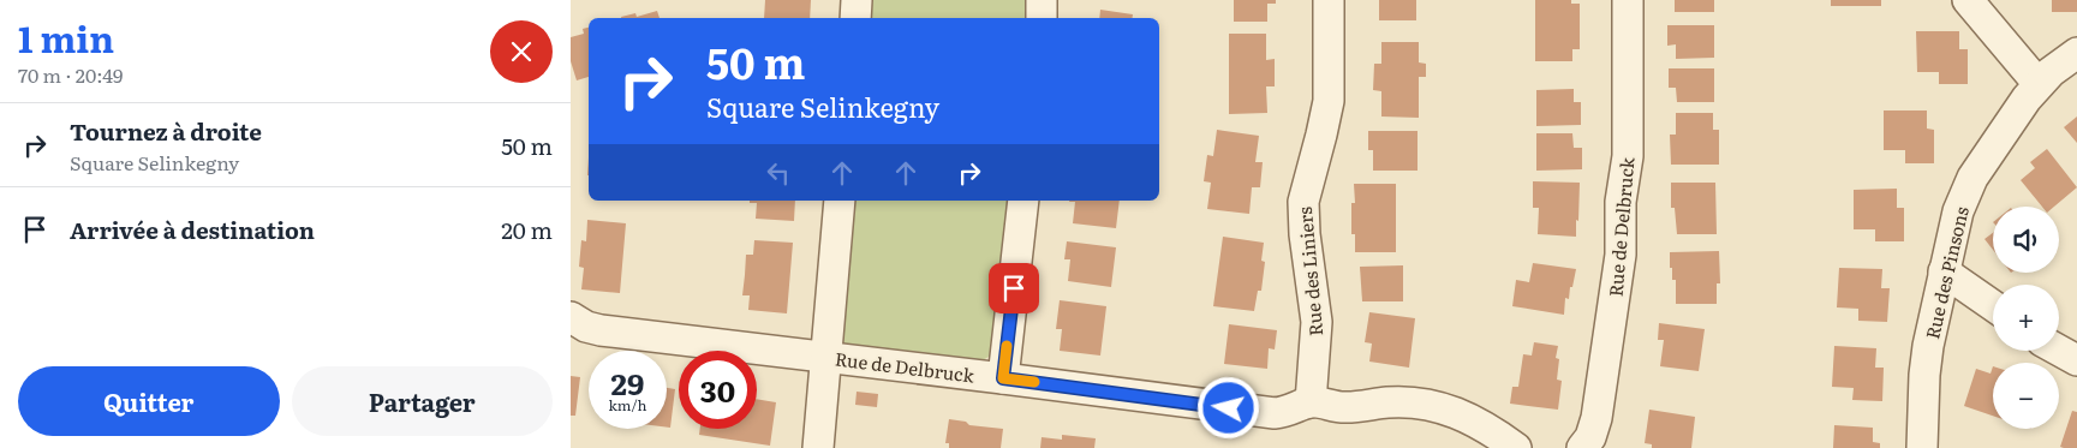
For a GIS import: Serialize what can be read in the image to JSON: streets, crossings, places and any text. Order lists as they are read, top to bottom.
{
  "streets": {
    "street": ["Rue de Delbruck", "Rue des Liniers", "Rue des Pinsons"]
  },
  "crossings": [
    ["Rue de Delbruck", "Rue des Liniers"]
  ],
  "page": {
    "heading": ["1 min", "70 m · 20:49"],
    "turn": ["50 m", "Square Selinkegny"],
    "list": [
      {
        "name": "Tournez à droite",
        "note": "Square Selinkegny",
        "value": "50 m"
      },
      {
        "name": "Arrivée à destination",
        "value": "20 m"
      }
    ],
    "map_buttons": ["+", "−"],
    "speed": "29 km/h",
    "limit": "30",
    "buttons": ["Quitter", "Partager"]
  }
}
